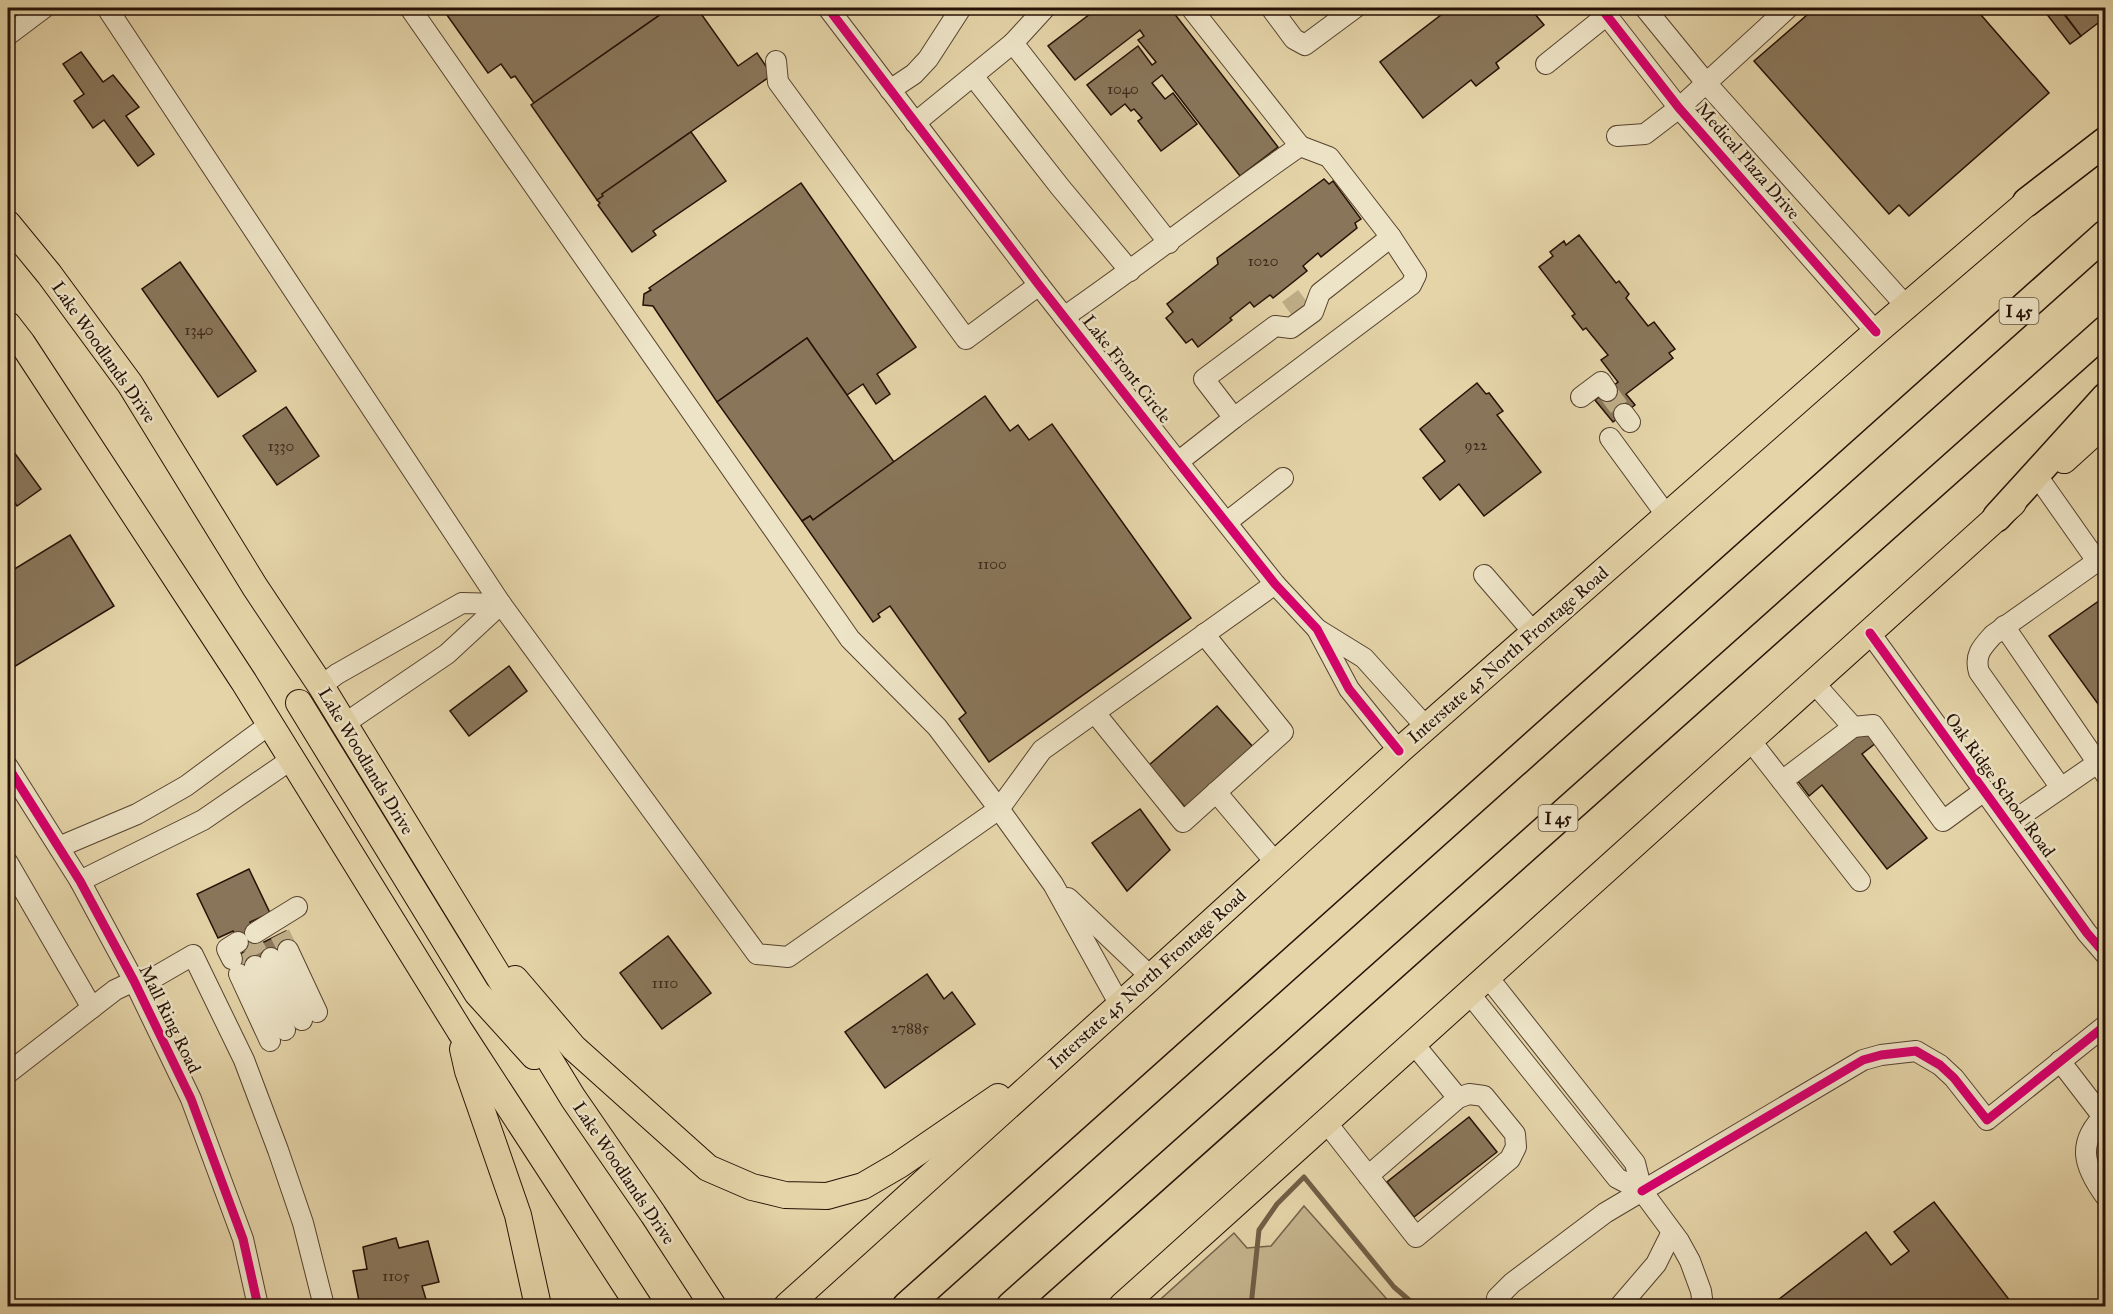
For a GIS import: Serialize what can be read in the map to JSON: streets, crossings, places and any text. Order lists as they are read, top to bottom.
{
  "streets": {
    "highway": ["I 45"],
    "main road": ["Lake Woodlands Drive", "Interstate 45 North Frontage Road"],
    "street": [
      "Medical Plaza Drive",
      "Lake Front Circle",
      "Oak Ridge School Road",
      "Mall Ring Road"
    ]
  },
  "crossings": [
    ["Medical Plaza Drive", "Interstate 45 North Frontage Road"],
    ["Lake Front Circle", "Interstate 45 North Frontage Road"]
  ],
  "house_numbers": [
    "1040",
    "1020",
    "1340",
    "922",
    "1330",
    "1100",
    "1110",
    "27885",
    "1105"
  ]
}
